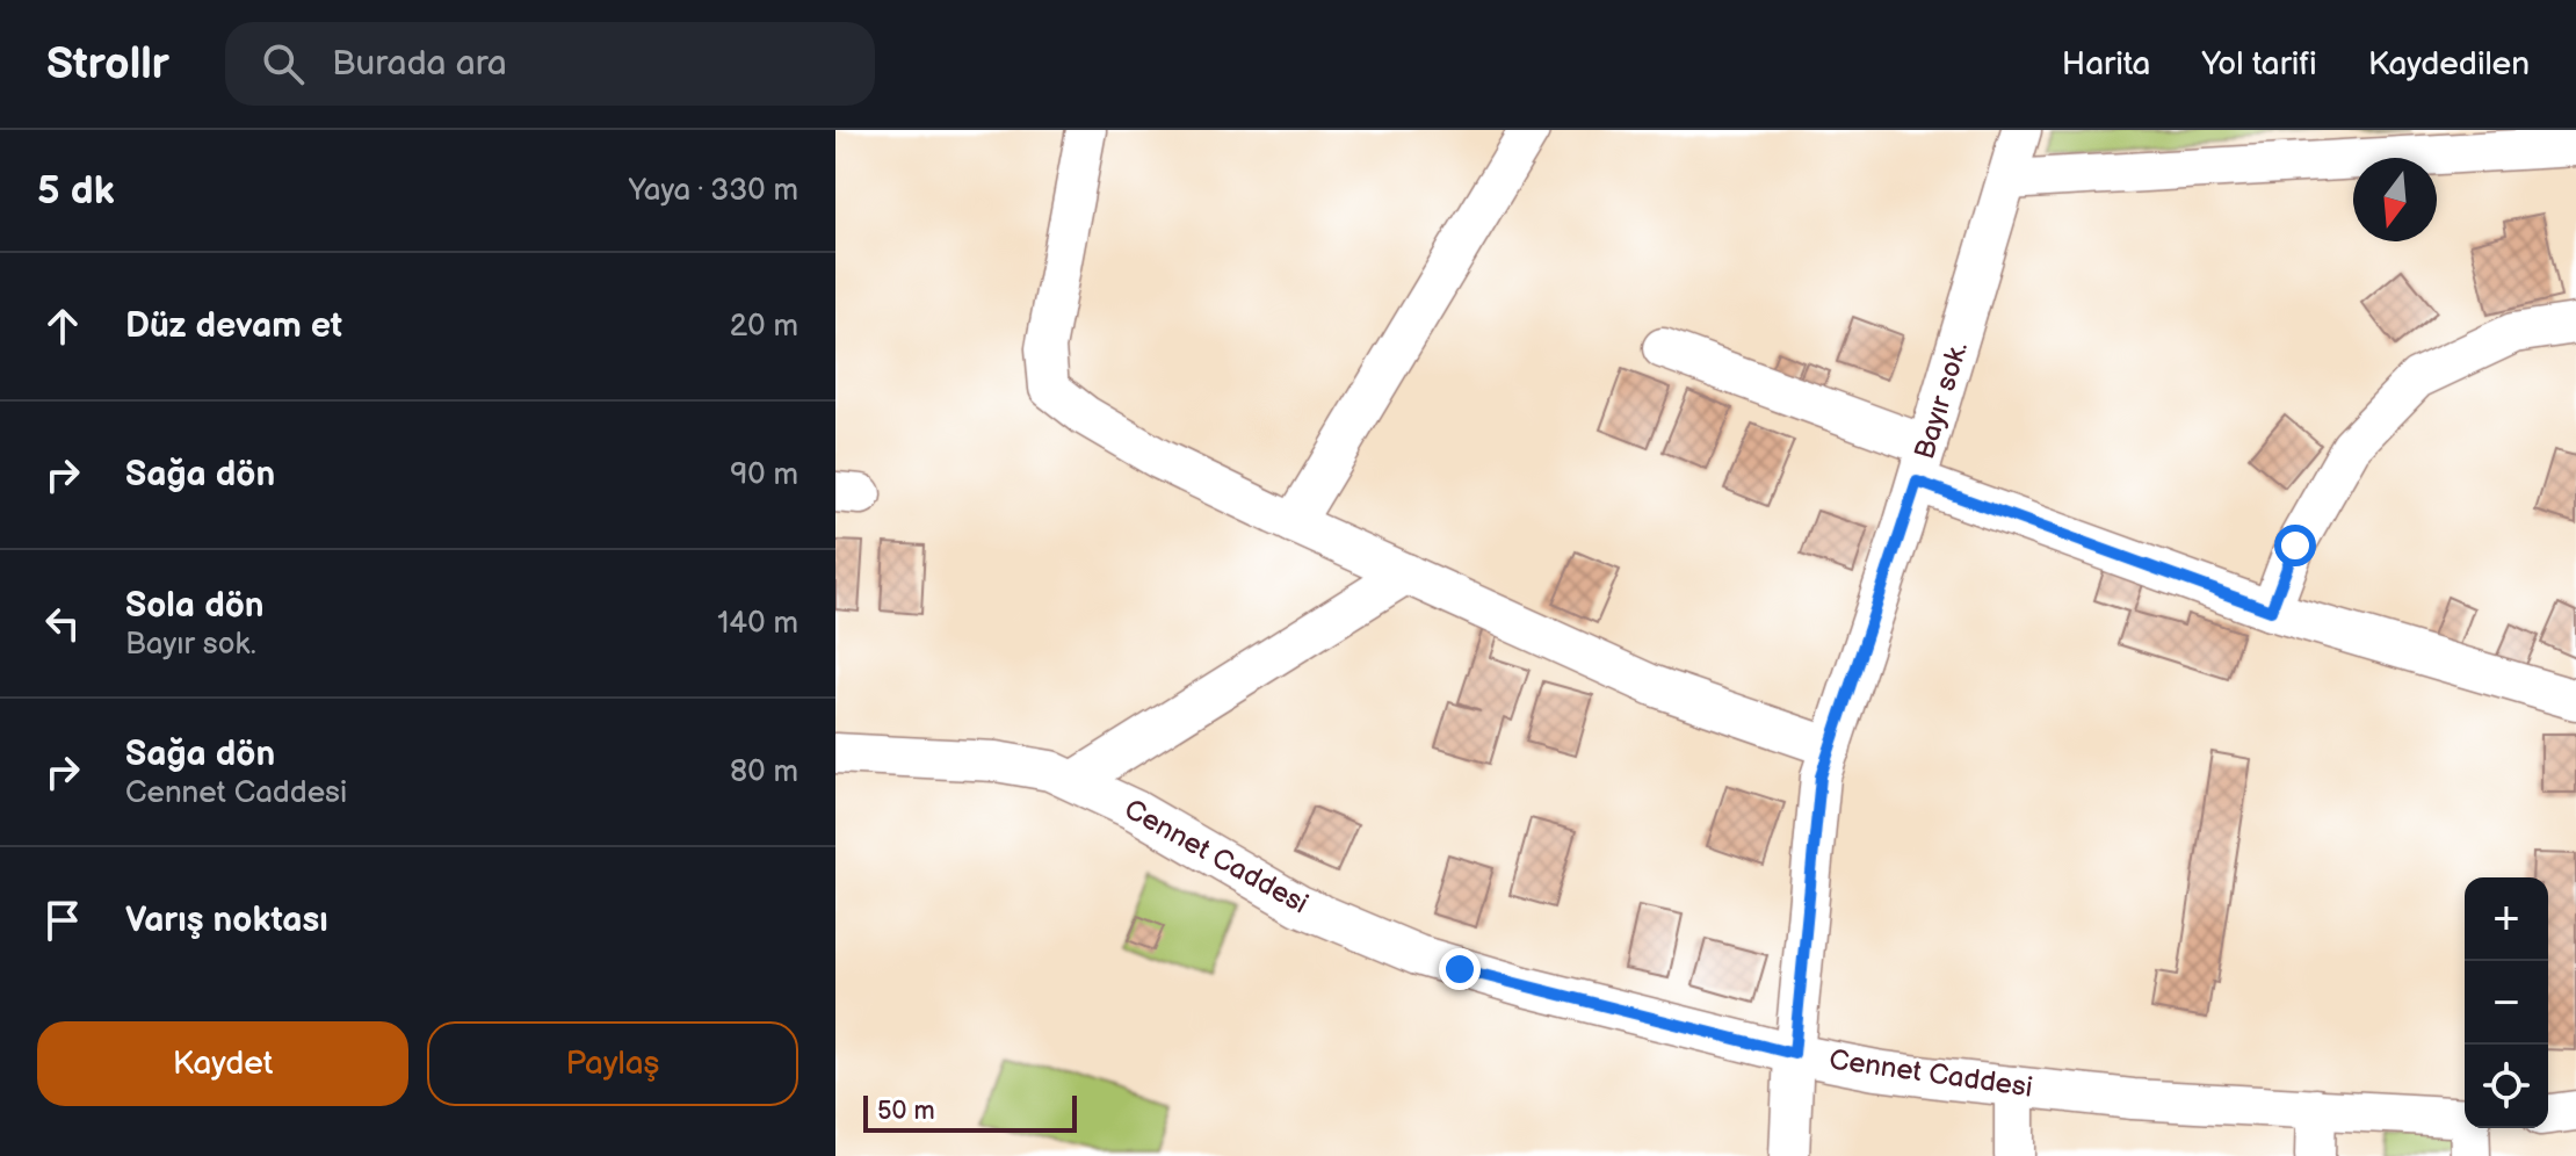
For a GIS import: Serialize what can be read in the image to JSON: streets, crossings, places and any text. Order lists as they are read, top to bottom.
{
  "streets": {
    "street": ["Bayır sok.", "Cennet Caddesi"]
  },
  "crossings": [
    ["Bayır sok.", "Cennet Caddesi"]
  ],
  "scale_bar": "50 m",
  "north": "bottom",
  "page": {
    "header": "Strollr",
    "search": "Burada ara",
    "nav": ["Harita", "Yol tarifi", "Kaydedilen"],
    "heading": ["5 dk", "Yaya · 330 m"],
    "list": [
      ["Düz devam et", "20 m"],
      ["Sağa dön", "90 m"],
      ["Sola dön", "Bayır sok.", "140 m"],
      ["Sağa dön", "Cennet Caddesi", "80 m"],
      "Varış noktası"
    ],
    "map_buttons": ["+", "−"],
    "buttons": ["Kaydet", "Paylaş"],
    "scale": "50 m"
  }
}
